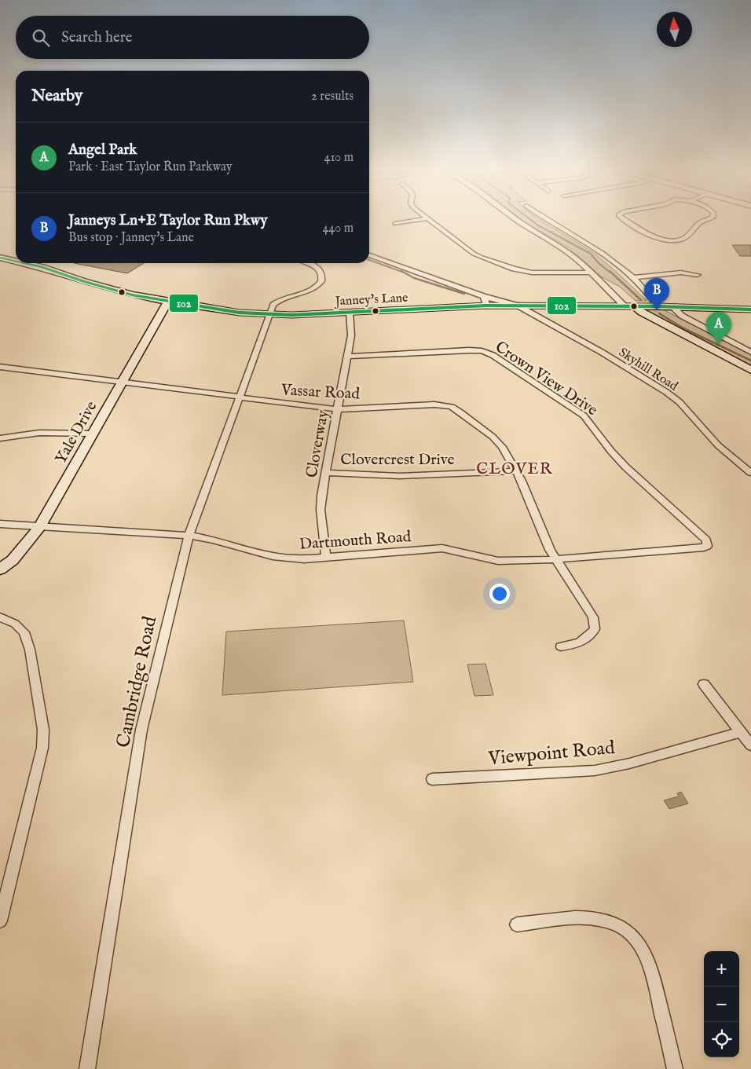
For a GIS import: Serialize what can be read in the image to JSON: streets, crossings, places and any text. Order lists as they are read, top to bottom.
{
  "streets": {
    "main road": ["Janney's Lane", "Yale Drive"],
    "street": [
      "Skyhill Road",
      "Crown View Drive",
      "Vassar Road",
      "Cloverway",
      "Clovercrest Drive",
      "Dartmouth Road",
      "Cambridge Road",
      "Viewpoint Road"
    ]
  },
  "crossings": [
    ["Janney's Lane", "Skyhill Road"],
    ["Janney's Lane", "Yale Drive"],
    ["Janney's Lane", "Cloverway"],
    ["Janney's Lane", "Cambridge Road"],
    ["Crown View Drive", "Cloverway"],
    ["Crown View Drive", "Dartmouth Road"],
    ["Vassar Road", "Yale Drive"],
    ["Vassar Road", "Cloverway"],
    ["Vassar Road", "Clovercrest Drive"],
    ["Vassar Road", "Dartmouth Road"],
    ["Vassar Road", "Cambridge Road"],
    ["Yale Drive", "Dartmouth Road"],
    ["Cloverway", "Clovercrest Drive"],
    ["Cloverway", "Dartmouth Road"],
    ["Dartmouth Road", "Cambridge Road"]
  ],
  "districts": ["CLOVER"],
  "lines": ["transit line 102"],
  "north": "top",
  "page": {
    "search": "Search here",
    "heading": ["Nearby", "2 results"],
    "list": [
      {
        "mark": "A",
        "name": "Angel Park",
        "note": "Park · East Taylor Run Parkway",
        "value": "410 m"
      },
      {
        "mark": "B",
        "name": "Janneys Ln+E Taylor Run Pkwy",
        "note": "Bus stop · Janney's Lane",
        "value": "440 m"
      }
    ],
    "pins": ["B", "A"],
    "map_buttons": ["+", "−"]
  }
}
